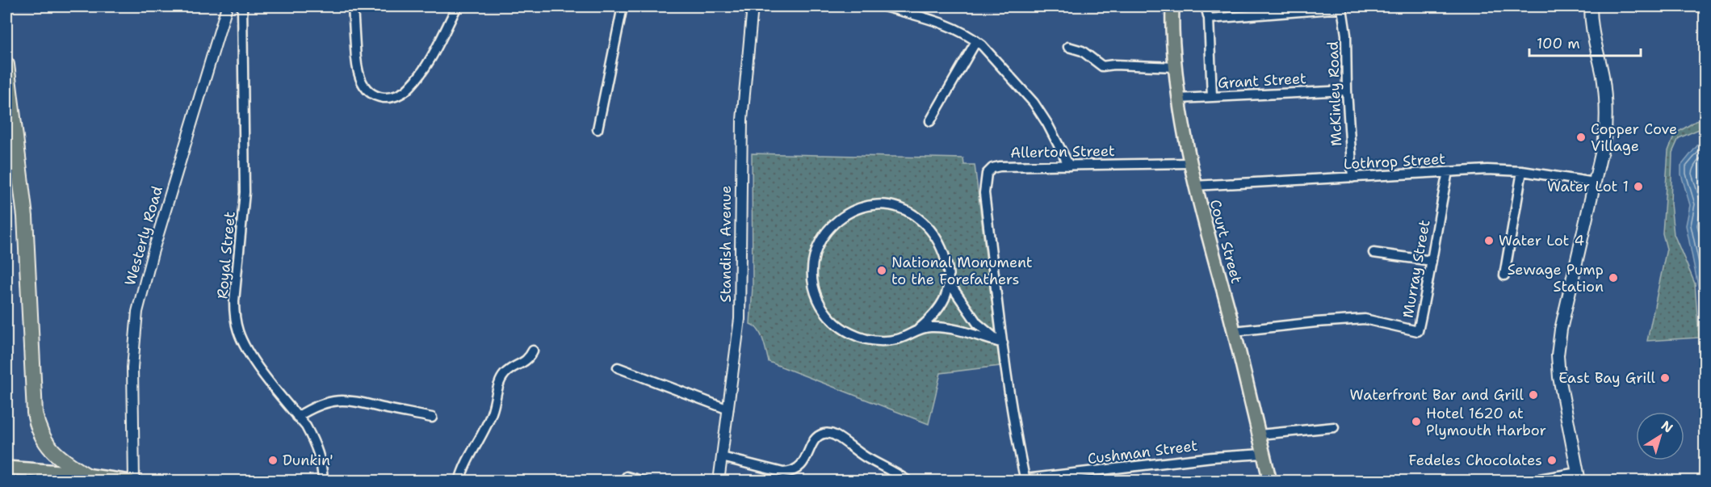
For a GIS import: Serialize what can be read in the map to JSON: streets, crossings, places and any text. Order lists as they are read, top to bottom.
{
  "streets": {
    "main road": ["Court Street"],
    "street": [
      "Grant Street",
      "McKinley Road",
      "Allerton Street",
      "Lothrop Street",
      "Westerly Road",
      "Standish Avenue",
      "Royal Street",
      "Murray Street",
      "Cushman Street"
    ]
  },
  "crossings": [
    ["Grant Street", "McKinley Road"],
    ["Grant Street", "Court Street"],
    ["McKinley Road", "Lothrop Street"],
    ["Allerton Street", "Court Street"],
    ["Allerton Street", "Cushman Street"],
    ["Lothrop Street", "Court Street"],
    ["Lothrop Street", "Murray Street"],
    ["Court Street", "Murray Street"],
    ["Court Street", "Cushman Street"]
  ],
  "places": [
    "Copper Cove Village",
    "Water Lot 1",
    "Water Lot 4",
    "National Monument to the Forefathers",
    "Sewage Pump Station",
    "East Bay Grill",
    "Waterfront Bar and Grill",
    "Hotel 1620 at Plymouth Harbor",
    "Dunkin'",
    "Fedeles Chocolates"
  ],
  "scale_bar": "100 m",
  "north": "top right"
}
